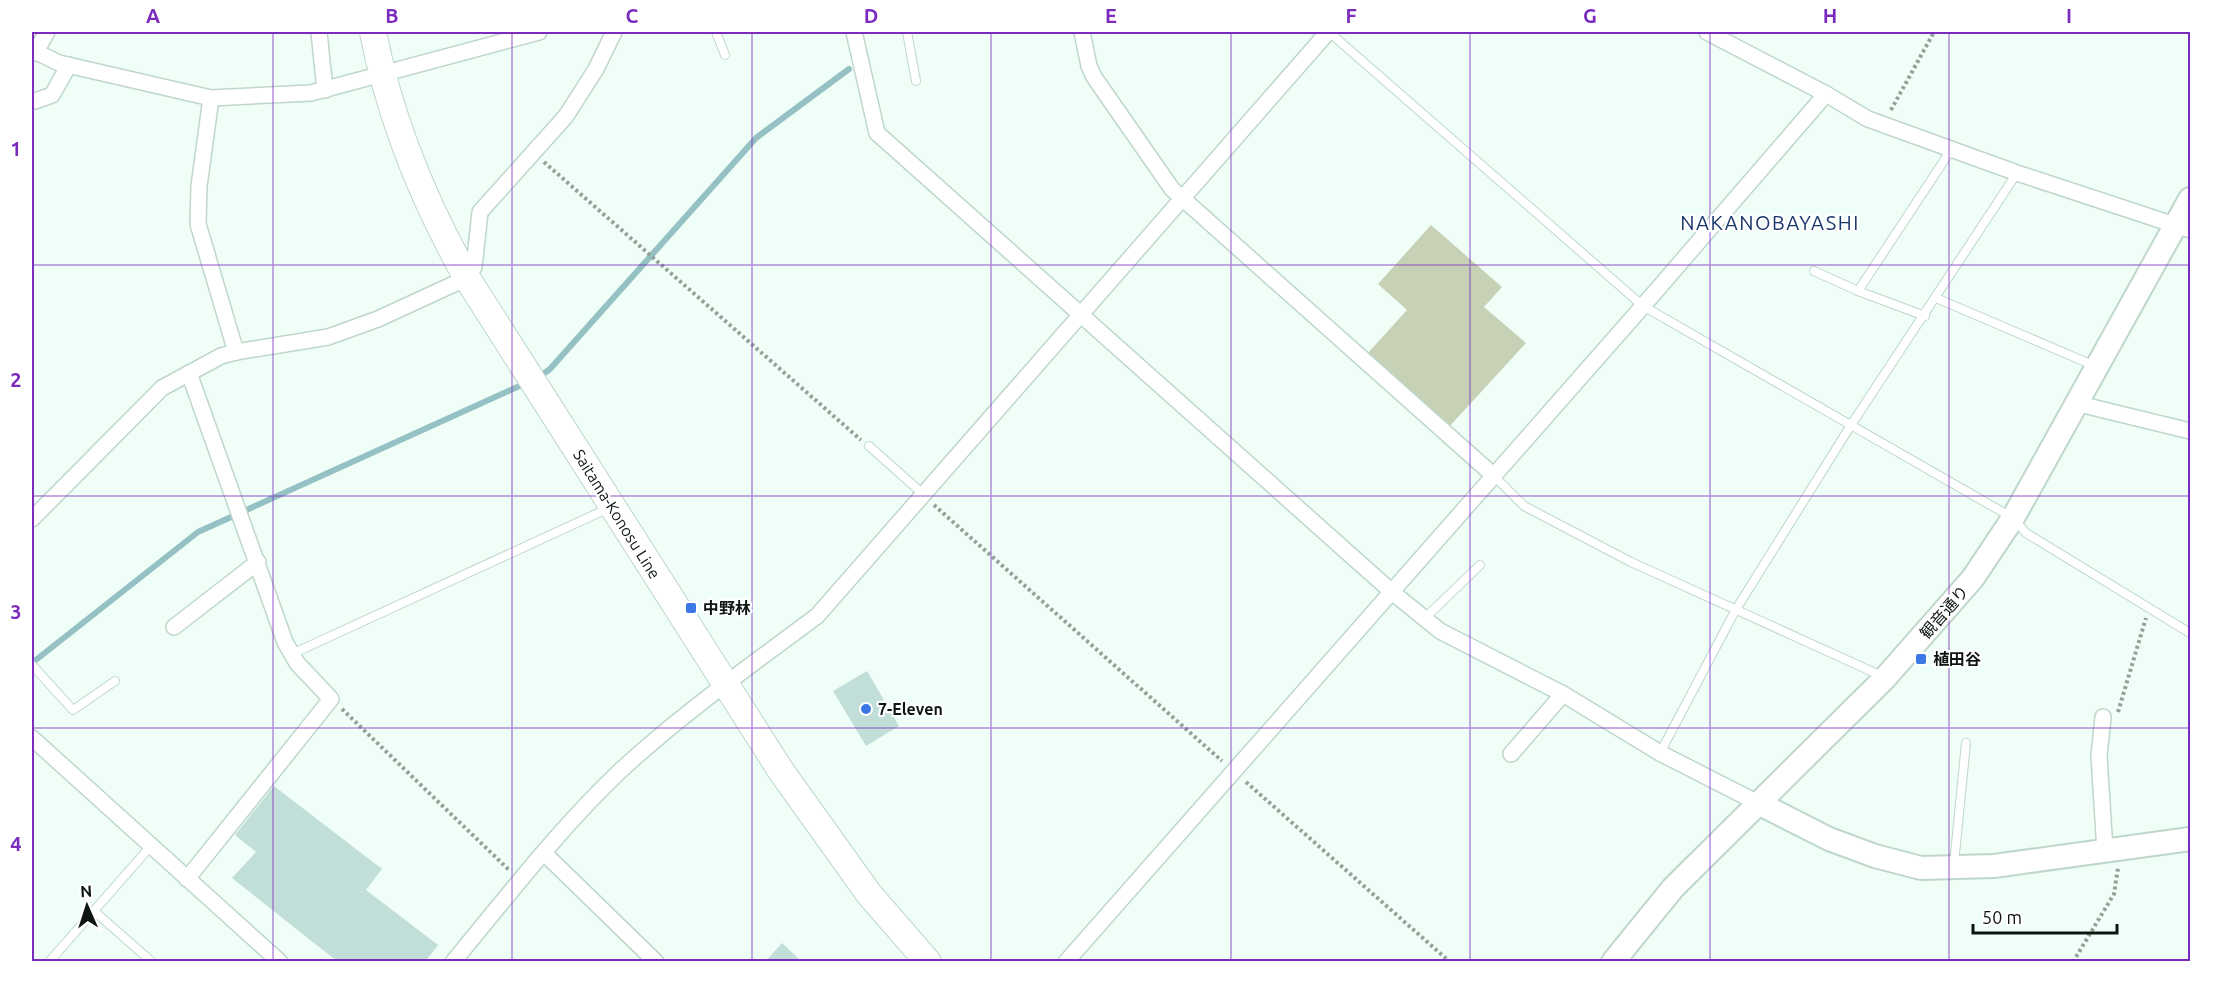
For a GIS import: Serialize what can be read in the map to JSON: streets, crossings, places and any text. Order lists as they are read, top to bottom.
{
  "streets": {
    "main road": ["Saitama-Konosu Line"],
    "street": ["観音通り"]
  },
  "districts": ["NAKANOBAYASHI"],
  "places": {
    "transit": ["中野林", "植田谷"],
    "other": ["7-Eleven"]
  },
  "scale_bar": "50 m",
  "north": "top",
  "grid": {
    "columns": [
      "A",
      "B",
      "C",
      "D",
      "E",
      "F",
      "G",
      "H",
      "I"
    ],
    "rows": [
      "1",
      "2",
      "3",
      "4"
    ]
  }
}
